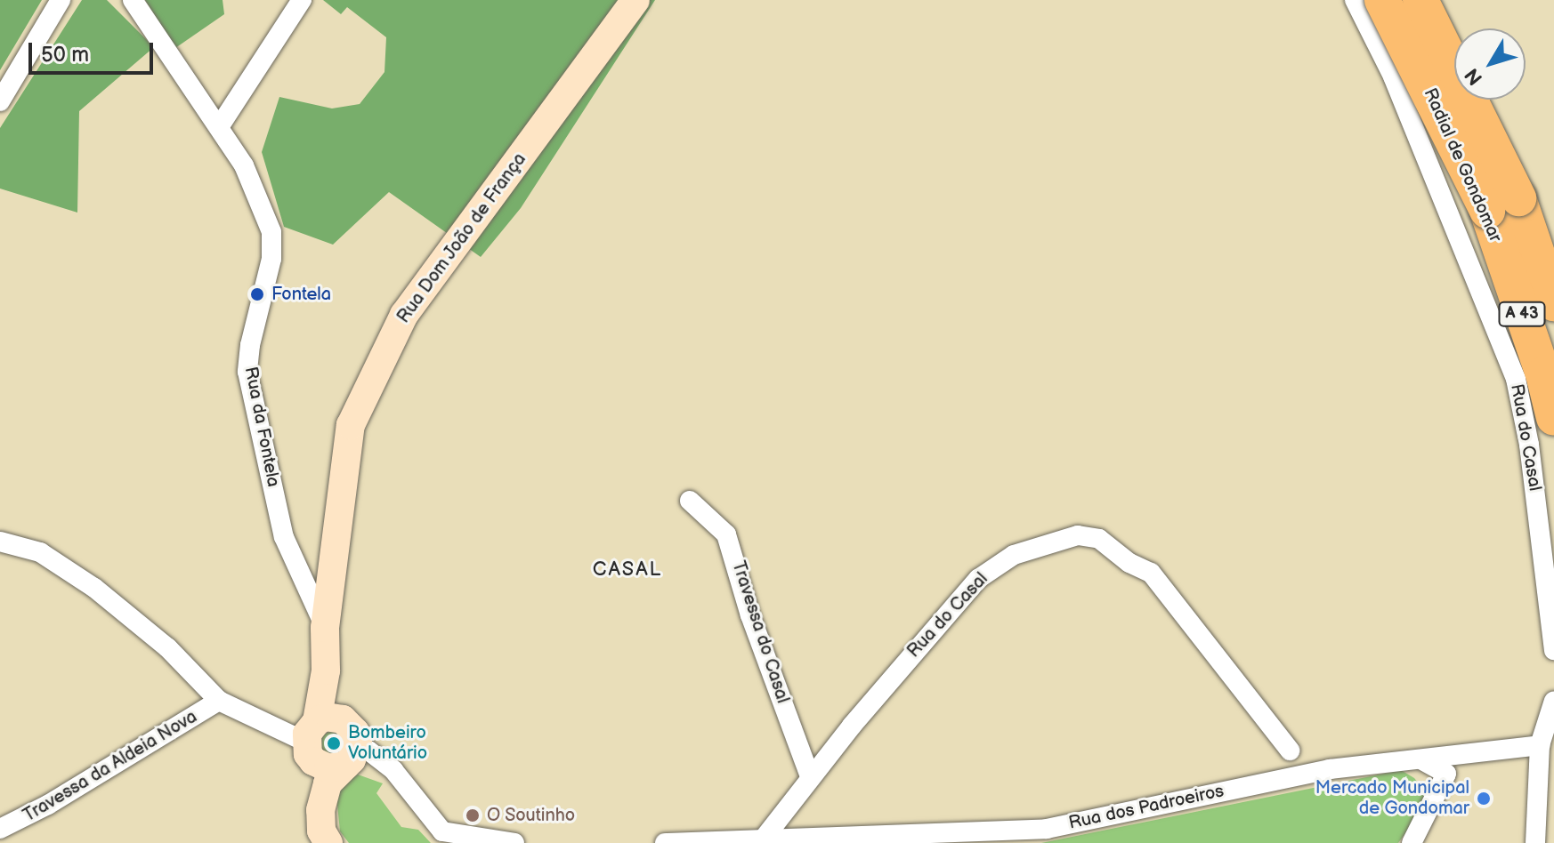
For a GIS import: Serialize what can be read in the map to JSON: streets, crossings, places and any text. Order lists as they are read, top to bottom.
{
  "streets": {
    "highway": ["Radial de Gondomar", "A 43"],
    "main road": ["Rua Dom João de França"],
    "street": [
      "Rua da Fontela",
      "Rua do Casal",
      "Travessa do Casal",
      "Travessa da Aldeia Nova",
      "Rua dos Padroeiros"
    ]
  },
  "crossings": [
    ["Rua Dom João de França", "Rua da Fontela"],
    ["Rua do Casal", "Travessa do Casal"],
    ["Rua do Casal", "Rua dos Padroeiros"]
  ],
  "districts": ["CASAL"],
  "places": [
    "Fontela",
    "Bombeiro Voluntário",
    "Mercado Municipal de Gondomar",
    "O Soutinho"
  ],
  "scale_bar": "50 m",
  "north": "bottom left"
}
